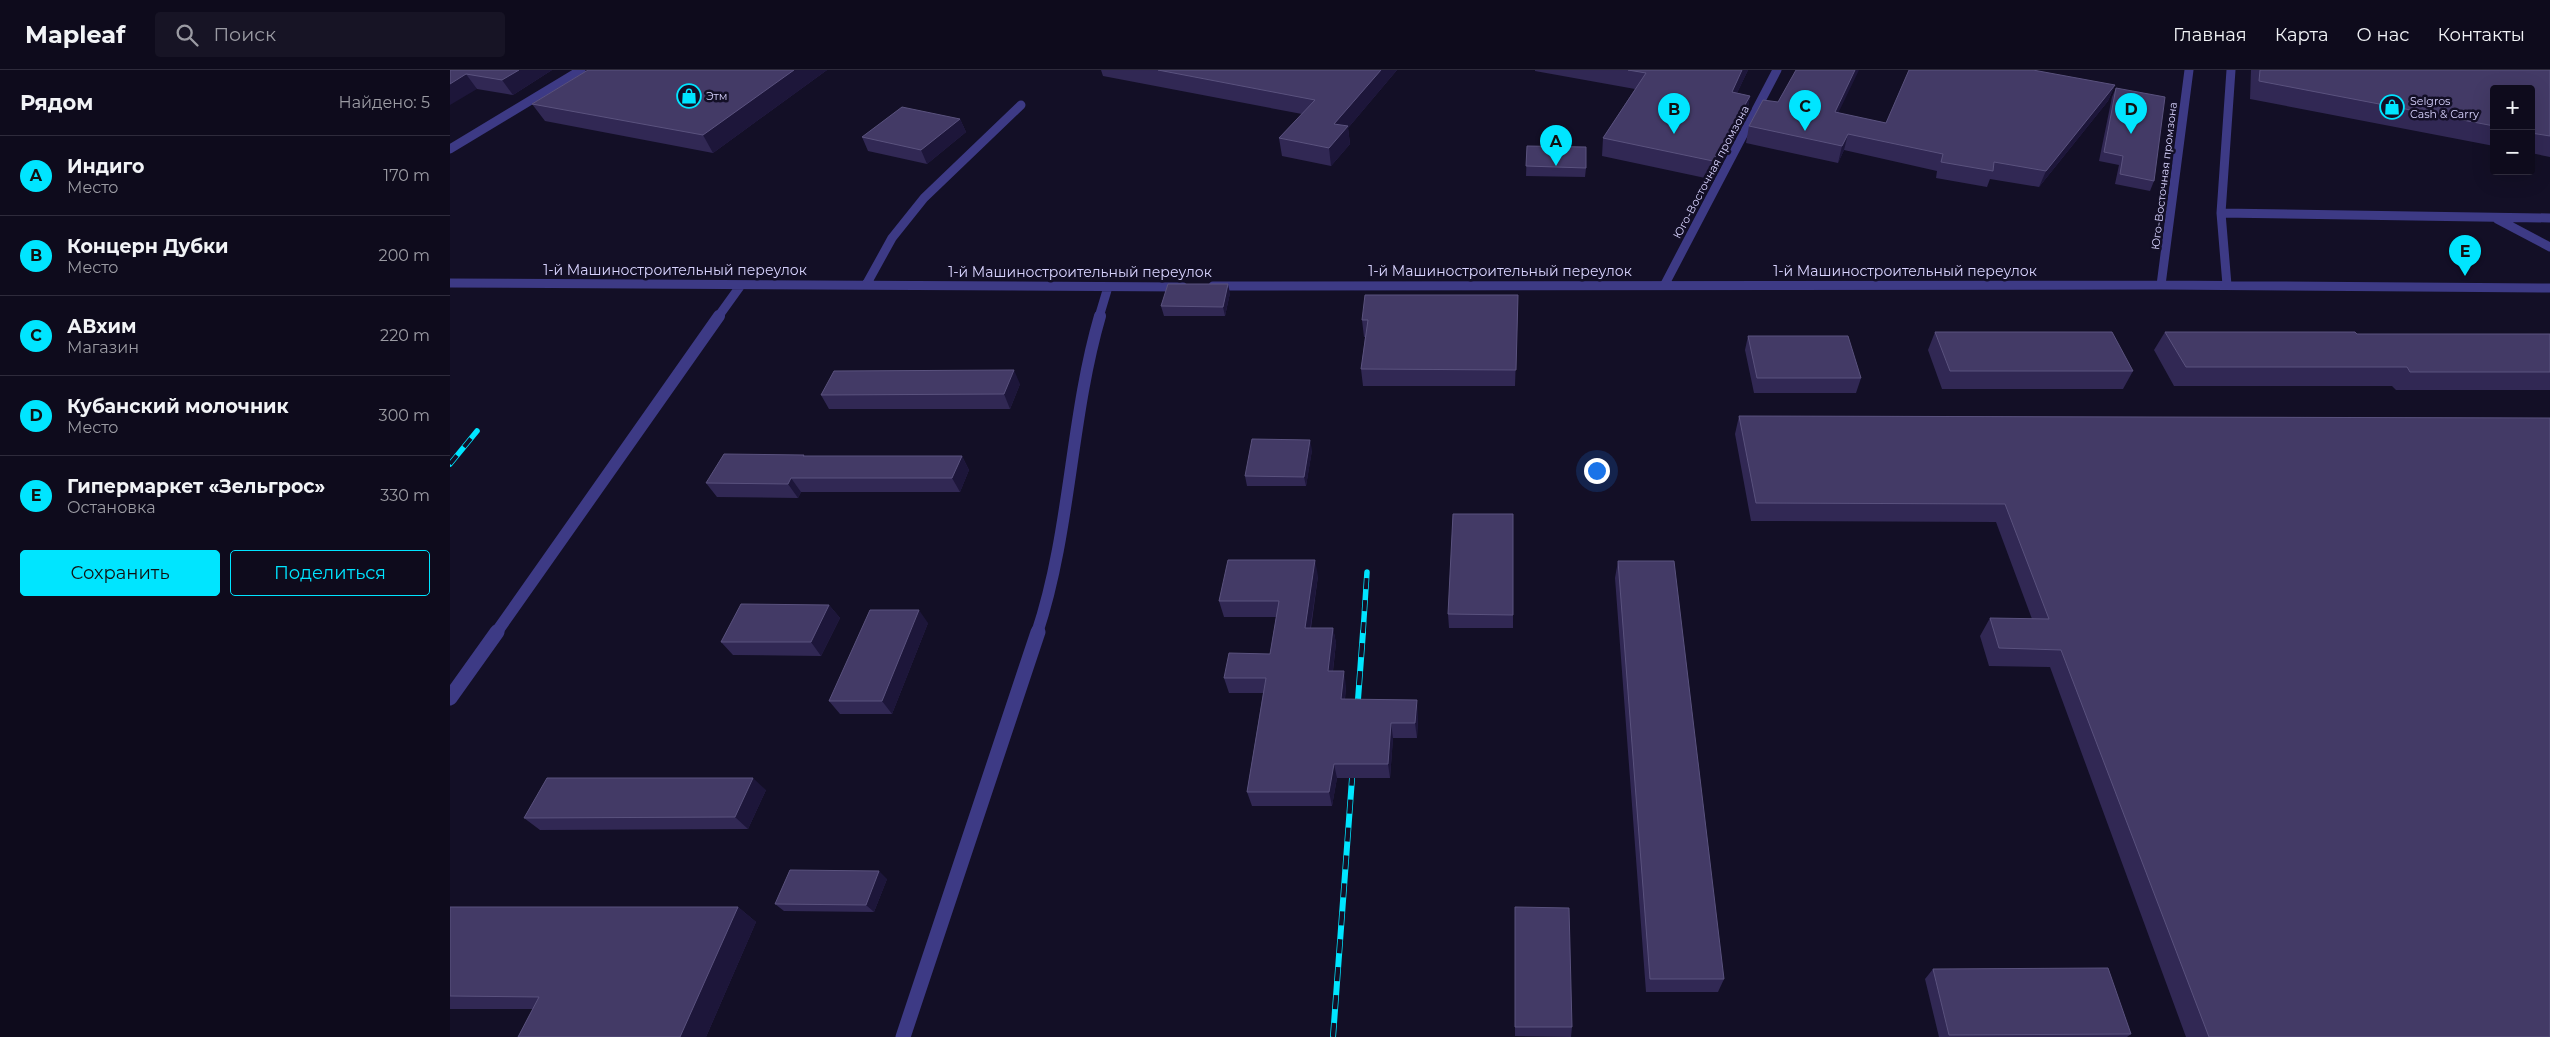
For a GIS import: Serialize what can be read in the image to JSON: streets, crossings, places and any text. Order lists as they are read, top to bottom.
{
  "streets": {
    "street": ["Юго-Восточная промзона", "1-й Машиностроительный переулок"]
  },
  "crossings": [
    ["Юго-Восточная промзона", "1-й Машиностроительный переулок"]
  ],
  "places": {
    "shop": ["Этм", "Selgros Cash & Carry"]
  },
  "page": {
    "header": "Mapleaf",
    "search": "Поиск",
    "nav": [
      "Главная",
      "Карта",
      "О нас",
      "Контакты"
    ],
    "heading": ["Рядом", "Найдено: 5"],
    "map_buttons": ["+", "−"],
    "pins": [
      "C",
      "B",
      "D",
      "A",
      "E"
    ],
    "list": [
      {
        "mark": "A",
        "name": "Индиго",
        "note": "Место",
        "value": "170 m"
      },
      {
        "mark": "B",
        "name": "Концерн Дубки",
        "note": "Место",
        "value": "200 m"
      },
      {
        "mark": "C",
        "name": "АВхим",
        "note": "Магазин",
        "value": "220 m"
      },
      {
        "mark": "D",
        "name": "Кубанский молочник",
        "note": "Место",
        "value": "300 m"
      },
      {
        "mark": "E",
        "name": "Гипермаркет «Зельгрос»",
        "note": "Остановка",
        "value": "330 m"
      }
    ],
    "buttons": ["Сохранить", "Поделиться"]
  }
}
